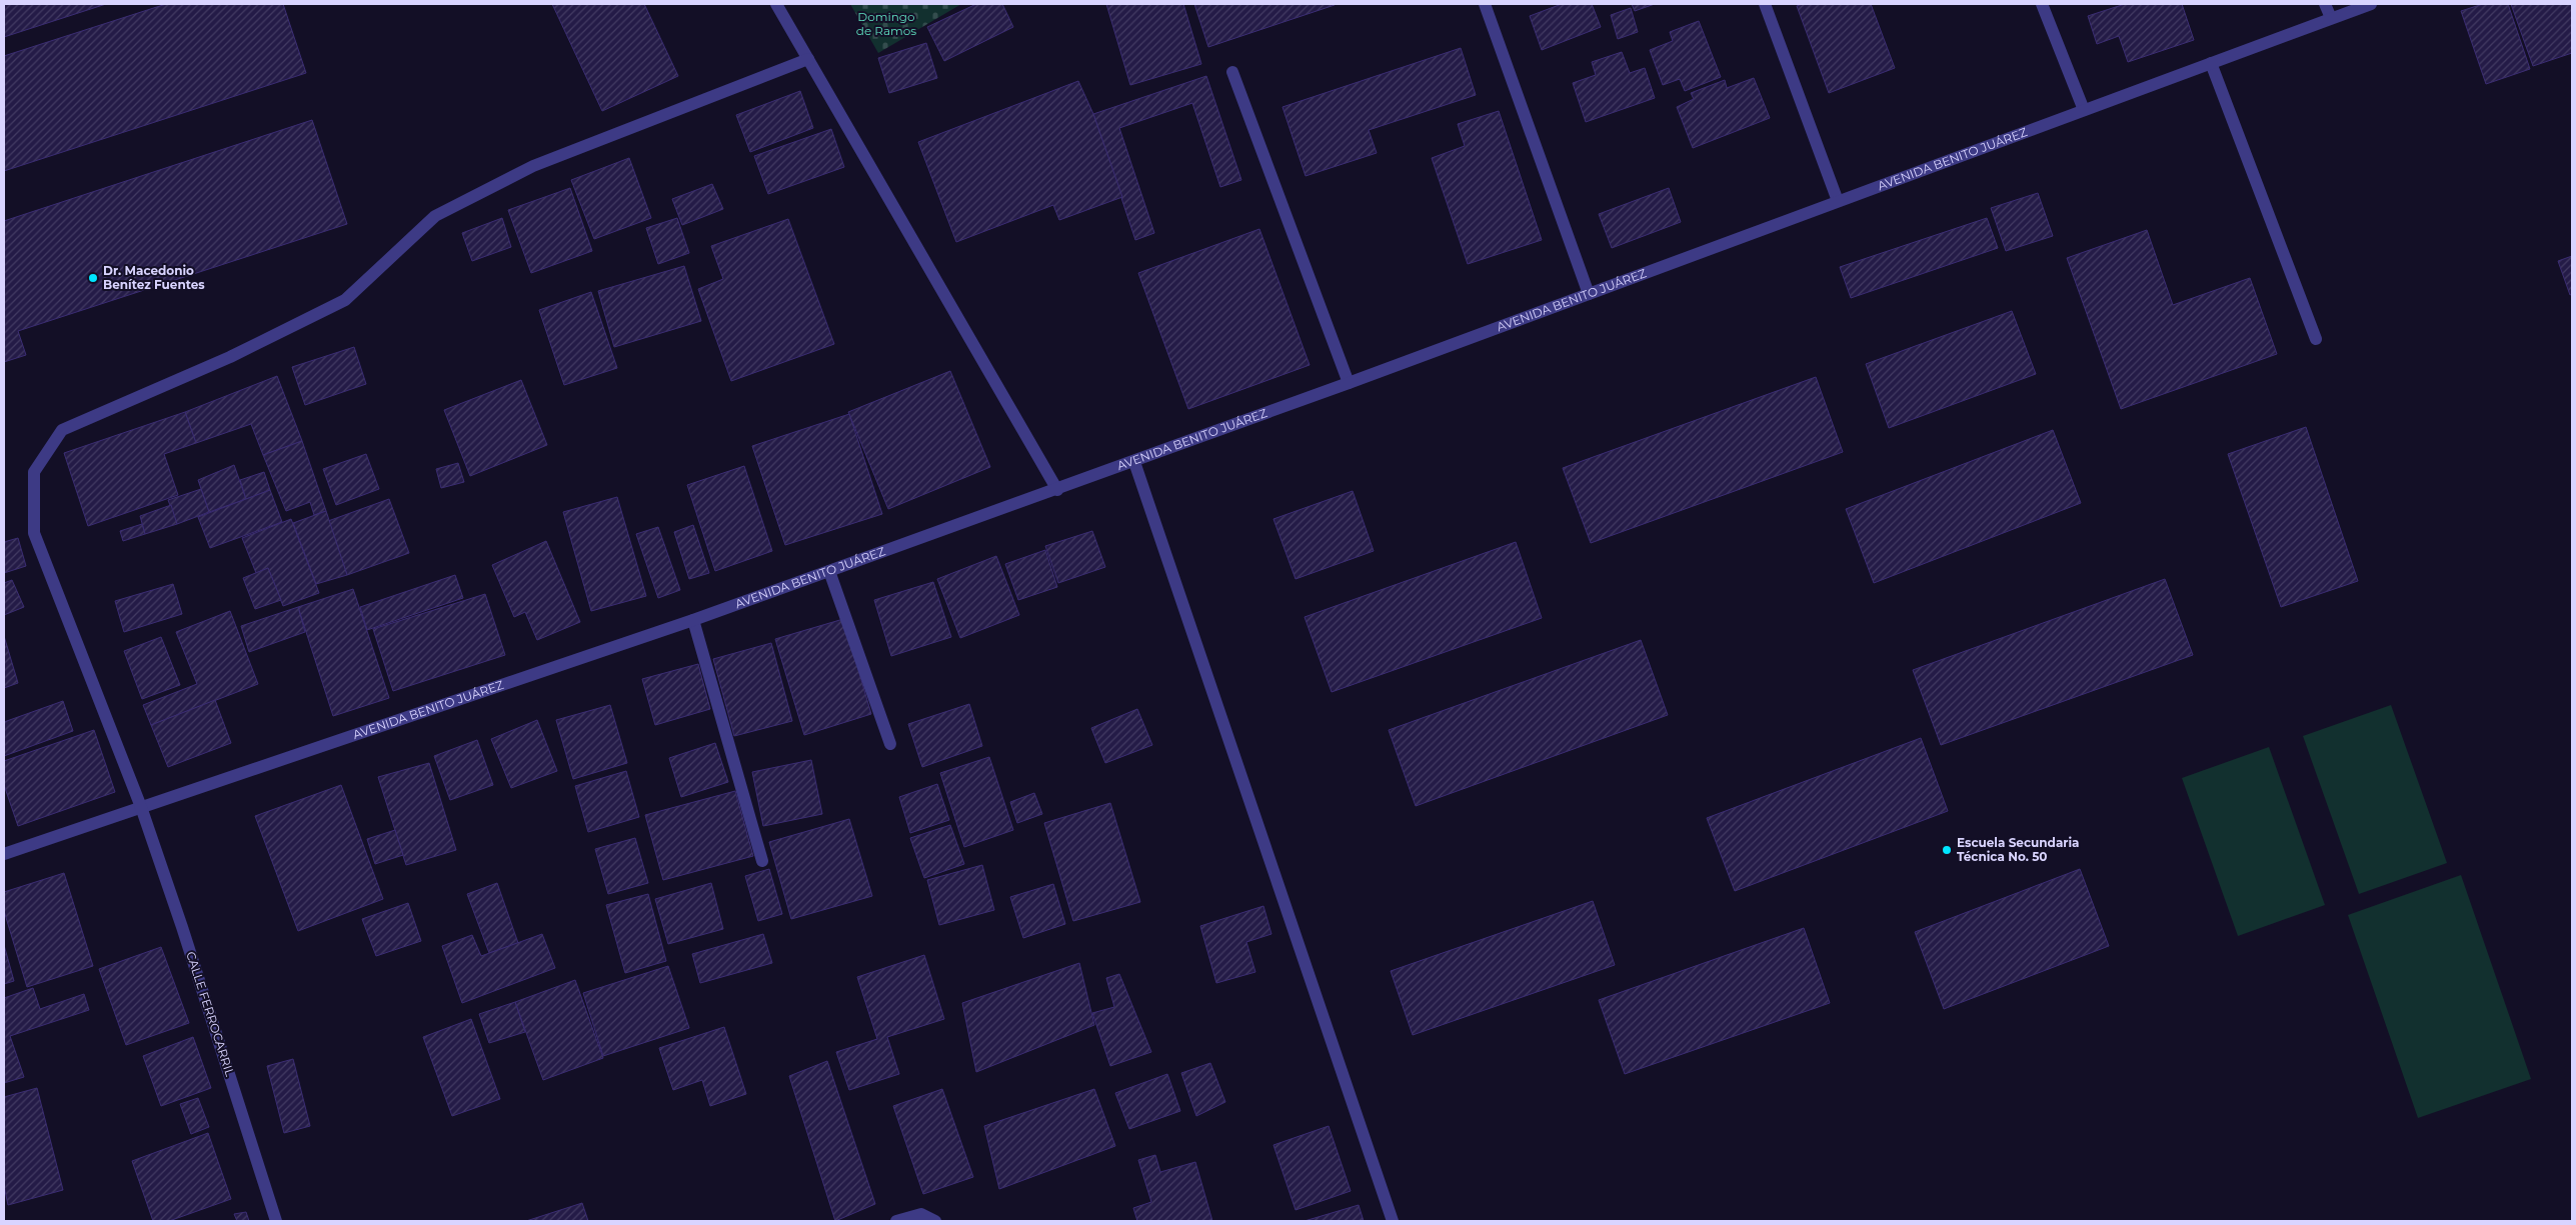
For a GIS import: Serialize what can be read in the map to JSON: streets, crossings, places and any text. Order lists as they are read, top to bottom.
{
  "streets": {
    "street": ["AVENIDA BENITO JUÁREZ", "CALLE FERROCARRIL"]
  },
  "crossings": [
    ["AVENIDA BENITO JUÁREZ", "CALLE FERROCARRIL"]
  ],
  "parks": ["Domingo de Ramos"],
  "places": ["Dr. Macedonio Benítez Fuentes", "Escuela Secundaria Técnica No. 50"]
}
